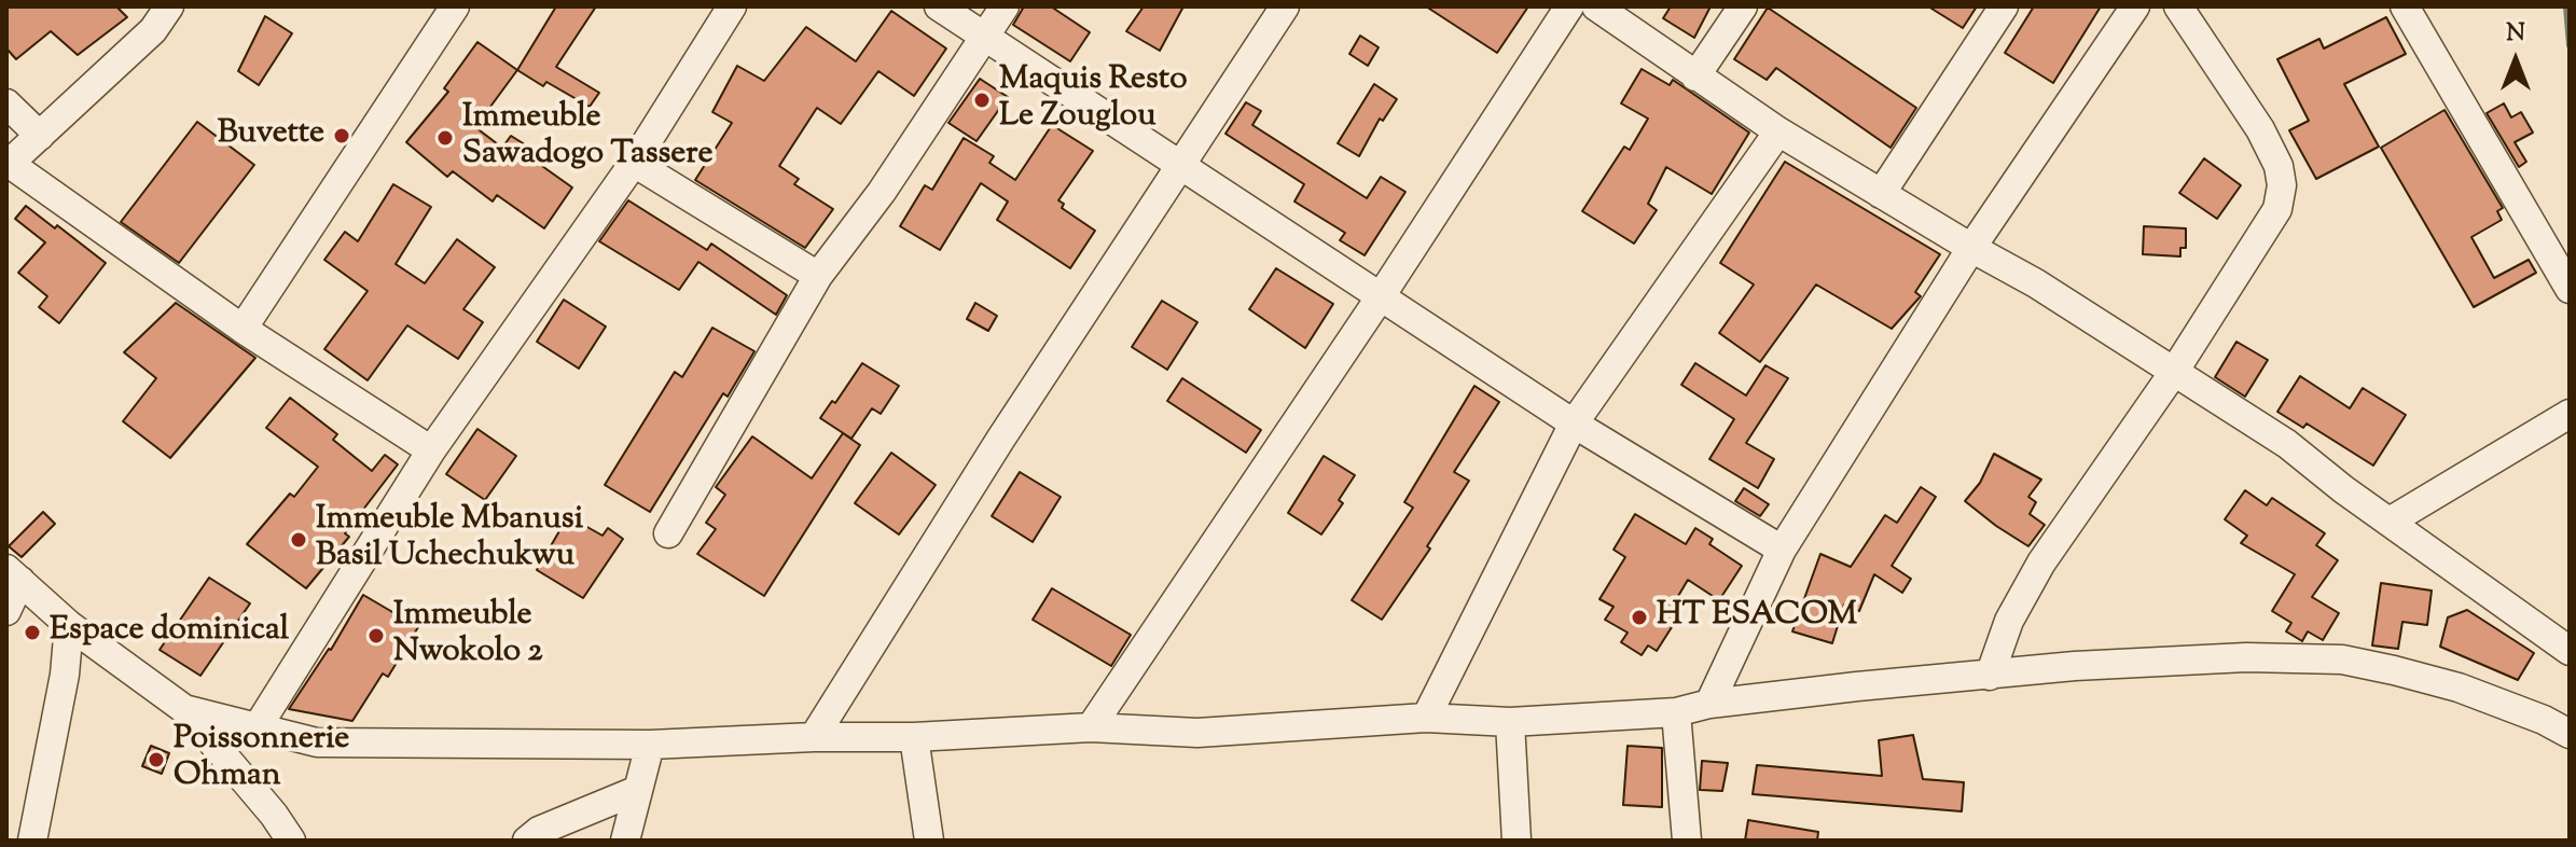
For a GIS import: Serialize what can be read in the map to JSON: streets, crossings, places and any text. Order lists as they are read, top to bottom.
{
  "places": [
    "Maquis Resto Le Zouglou",
    "Buvette",
    "Immeuble Sawadogo Tassere",
    "Immeuble Mbanusi Basil Uchechukwu",
    "HT ESACOM",
    "Espace dominical",
    "Immeuble Nwokolo 2",
    "Poissonnerie Ohman"
  ],
  "north": "top"
}
